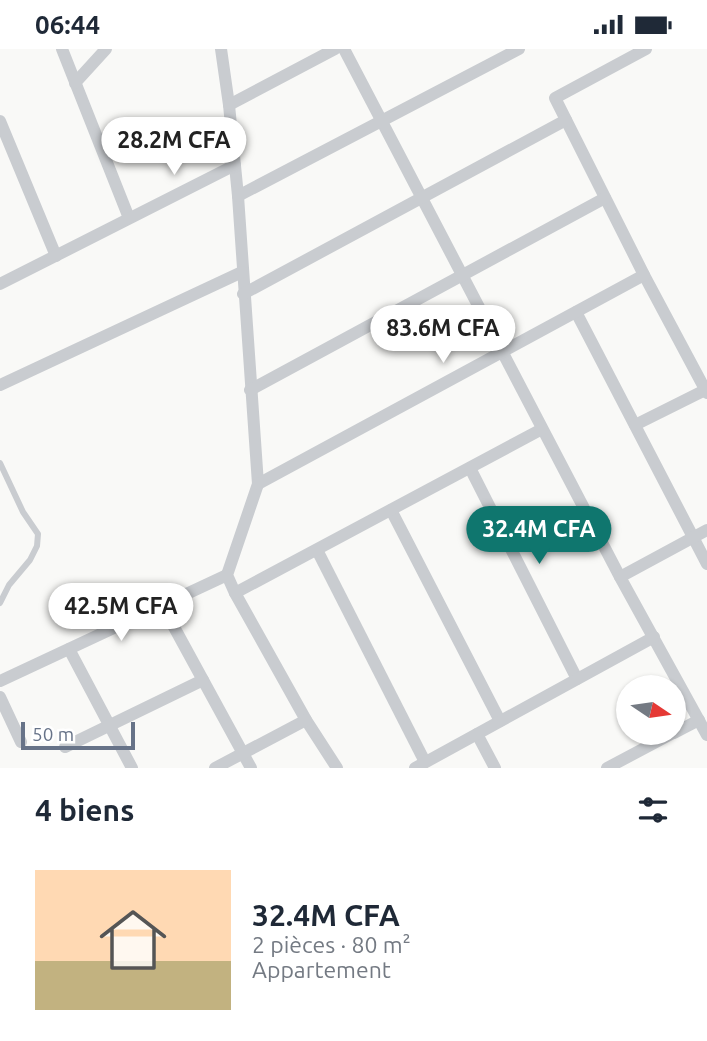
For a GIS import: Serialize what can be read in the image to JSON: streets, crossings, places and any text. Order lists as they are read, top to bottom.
{
  "scale_bar": "50 m",
  "north": "right",
  "page": {
    "status": "06:44",
    "price": [
      "28.2M CFA",
      "83.6M CFA",
      "32.4M CFA",
      "42.5M CFA"
    ],
    "scale": "50 m",
    "heading": "4 biens",
    "list": [
      {
        "name": "32.4M CFA",
        "note": "2 pièces · 80 m² · Appartement"
      }
    ]
  }
}
